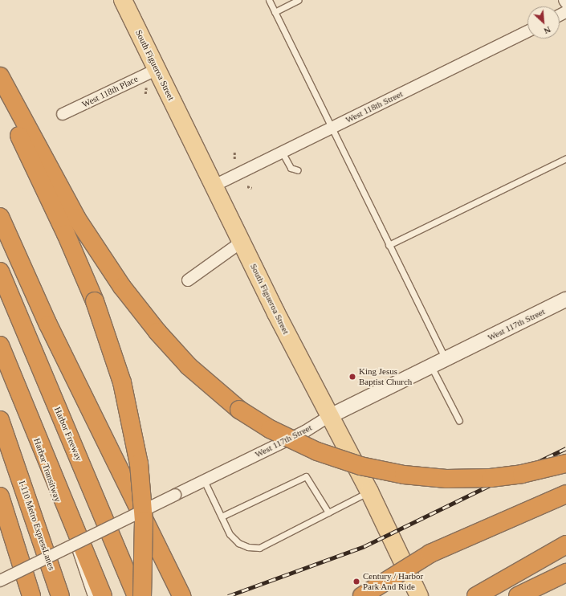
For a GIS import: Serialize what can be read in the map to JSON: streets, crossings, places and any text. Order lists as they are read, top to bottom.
{
  "streets": {
    "highway": ["Harbor Freeway", "Harbor Transitway", "I-110 Metro ExpressLanes"],
    "main road": ["South Figueroa Street"],
    "street": ["West 118th Place", "West 118th Street", "West 117th Street"]
  },
  "crossings": [
    ["South Figueroa Street", "West 118th Place"],
    ["South Figueroa Street", "West 118th Street"],
    ["South Figueroa Street", "West 117th Street"]
  ],
  "places": ["King Jesus Baptist Church", "Century / Harbor Park And Ride"],
  "north": "bottom right"
}
